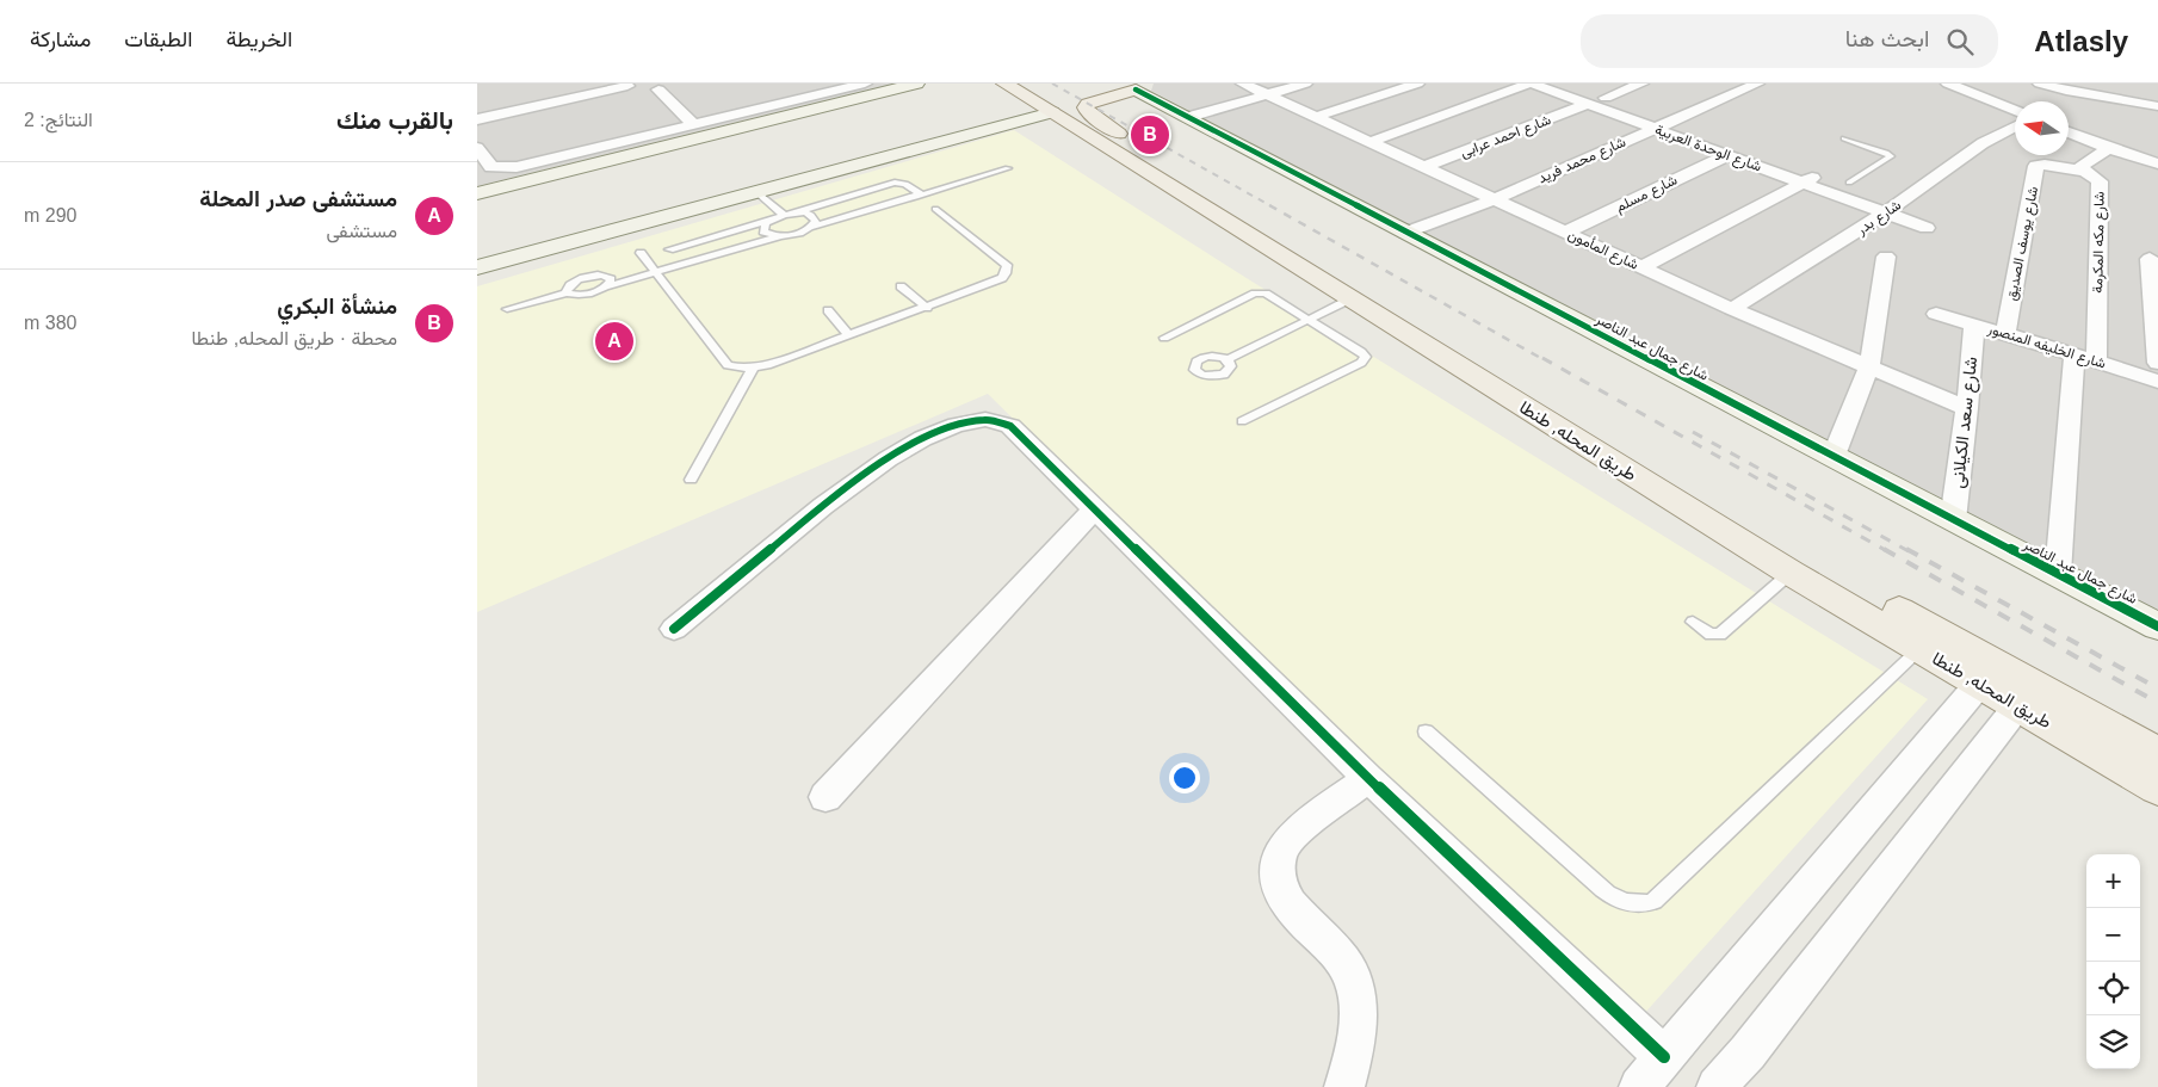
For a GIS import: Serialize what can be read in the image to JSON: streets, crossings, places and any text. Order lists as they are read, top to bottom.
{
  "streets": {
    "main road": ["طريق المحله, طنطا"],
    "street": [
      "شارع احمد عرابى",
      "شارع الوحدة العربية",
      "شارع محمد فريد",
      "شارع مسلم",
      "شارع بدر",
      "شارع مكه المكرمة",
      "شارع يوسف الصديق",
      "شارع المأمون",
      "شارع الخليفه المنصور",
      "شارع جمال عبد الناصر",
      "شارع سعد الكيلانى"
    ]
  },
  "crossings": [
    ["شارع احمد عرابى", "شارع الوحدة العربية"],
    ["شارع احمد عرابى", "شارع المأمون"],
    ["شارع الوحدة العربية", "شارع محمد فريد"],
    ["شارع الوحدة العربية", "شارع مسلم"],
    ["شارع الوحدة العربية", "شارع بدر"],
    ["شارع محمد فريد", "شارع المأمون"],
    ["شارع محمد فريد", "شارع جمال عبد الناصر"],
    ["شارع مسلم", "شارع المأمون"],
    ["شارع بدر", "شارع المأمون"],
    ["شارع مكه المكرمة", "شارع يوسف الصديق"],
    ["شارع مكه المكرمة", "شارع الخليفه المنصور"],
    ["شارع يوسف الصديق", "شارع الخليفه المنصور"],
    ["شارع المأمون", "شارع سعد الكيلانى"],
    ["شارع الخليفه المنصور", "شارع سعد الكيلانى"],
    ["شارع جمال عبد الناصر", "شارع سعد الكيلانى"]
  ],
  "north": "left",
  "page": {
    "header": "Atlasly",
    "search": "ابحث هنا",
    "nav": ["الخريطة", "الطبقات", "مشاركة"],
    "heading": ["بالقرب منك", "النتائج: 2"],
    "pins": ["B", "A"],
    "list": [
      {
        "mark": "A",
        "name": "مستشفى صدر المحلة",
        "note": "مستشفى",
        "value": "290 m"
      },
      {
        "mark": "B",
        "name": "منشأة البكري",
        "note": "محطة · طريق المحله, طنطا",
        "value": "380 m"
      }
    ],
    "map_buttons": ["+", "−"]
  }
}
